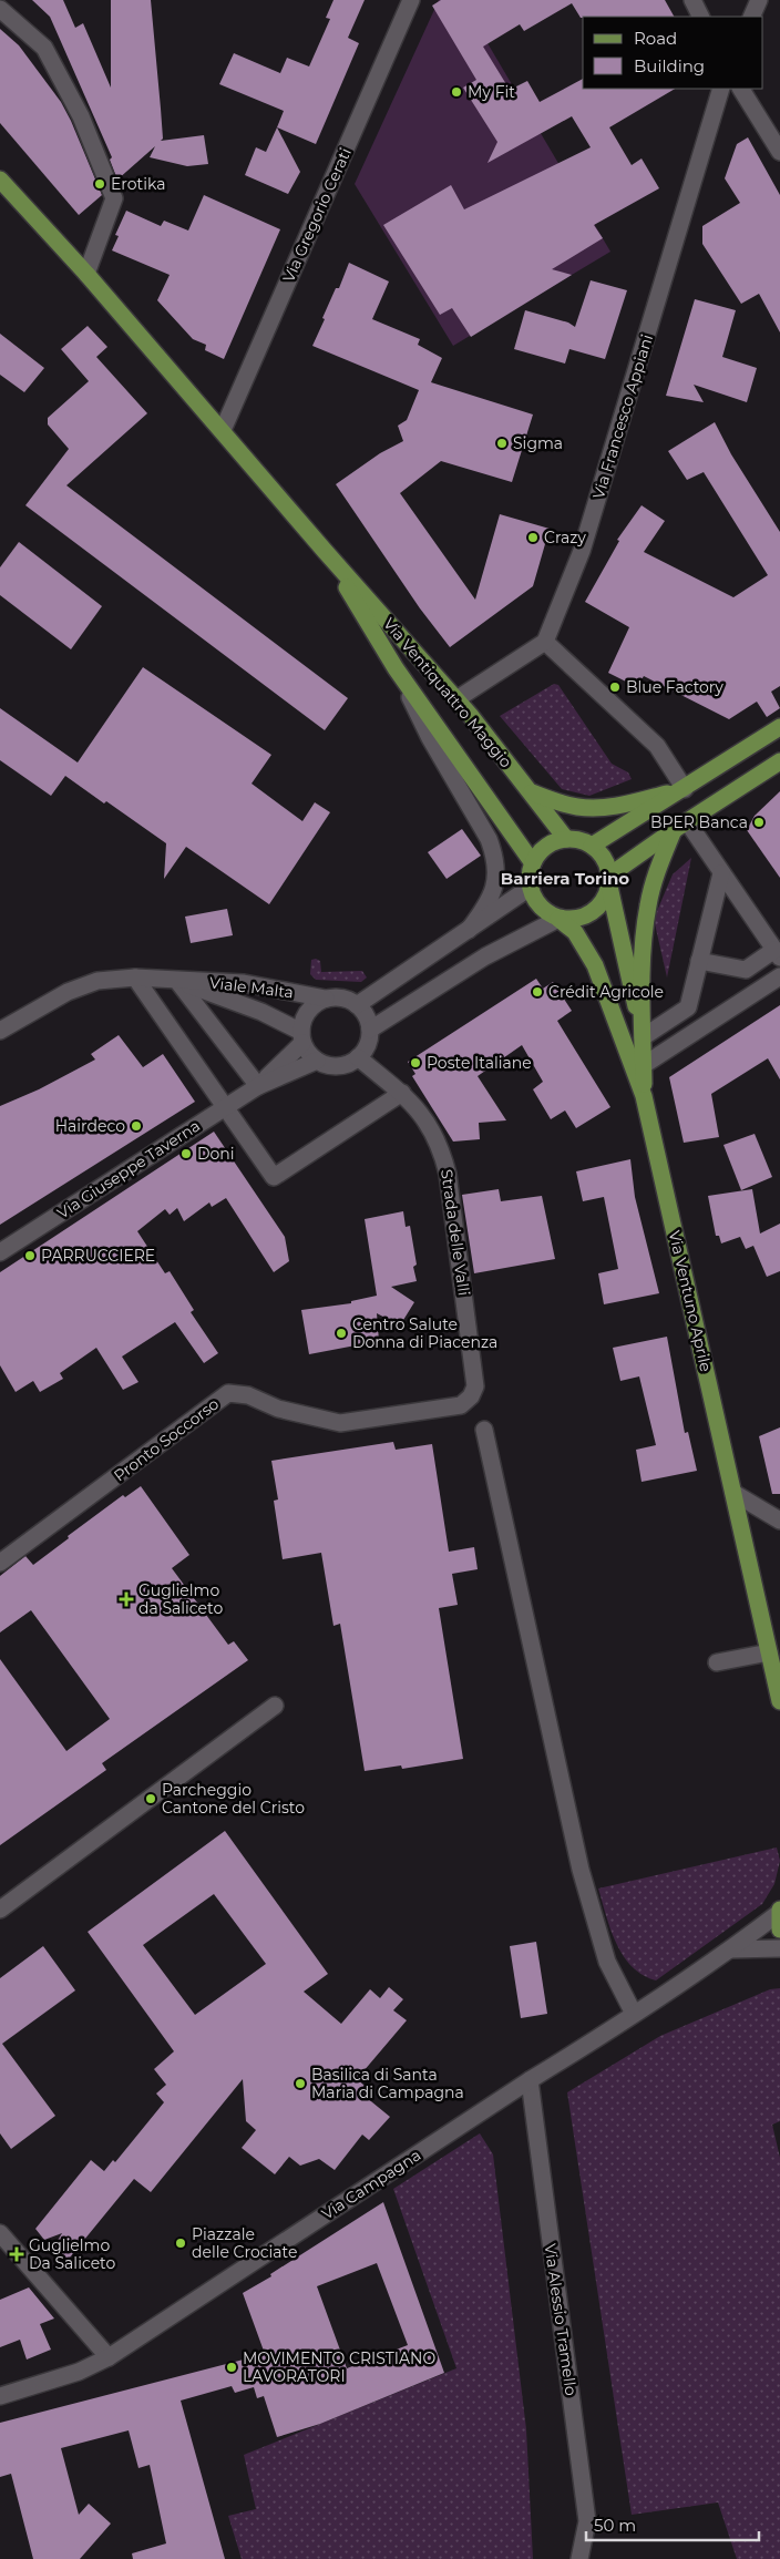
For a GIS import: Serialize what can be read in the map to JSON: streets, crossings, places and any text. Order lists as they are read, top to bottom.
{
  "streets": {
    "main road": ["Via Ventiquattro Maggio", "Via Ventuno Aprile"],
    "street": [
      "Via Gregorio Cerati",
      "Via Francesco Appiani",
      "Viale Malta",
      "Via Giuseppe Taverna",
      "Strada delle Valli",
      "Pronto Soccorso",
      "Via Campagna",
      "Via Alessio Tramello"
    ]
  },
  "crossings": [
    ["Via Gregorio Cerati", "Via Ventiquattro Maggio"],
    ["Via Ventiquattro Maggio", "Via Ventuno Aprile"],
    ["Viale Malta", "Via Giuseppe Taverna"],
    ["Viale Malta", "Strada delle Valli"],
    ["Via Giuseppe Taverna", "Strada delle Valli"],
    ["Strada delle Valli", "Pronto Soccorso"],
    ["Via Campagna", "Via Alessio Tramello"]
  ],
  "districts": ["Barriera Torino"],
  "places": {
    "other": [
      "My Fit",
      "Erotika",
      "Sigma",
      "Crazy",
      "Blue Factory",
      "BPER Banca",
      "Crédit Agricole",
      "Poste Italiane",
      "Hairdeco",
      "Doni",
      "PARRUCCIERE",
      "Centro Salute Donna di Piacenza",
      "Parcheggio Cantone del Cristo",
      "Basilica di Santa Maria di Campagna",
      "Piazzale delle Crociate",
      "MOVIMENTO CRISTIANO LAVORATORI"
    ],
    "health": ["Guglielmo da Saliceto", "Guglielmo Da Saliceto"]
  },
  "legend": ["Road", "Building"],
  "scale_bar": "50 m"
}
